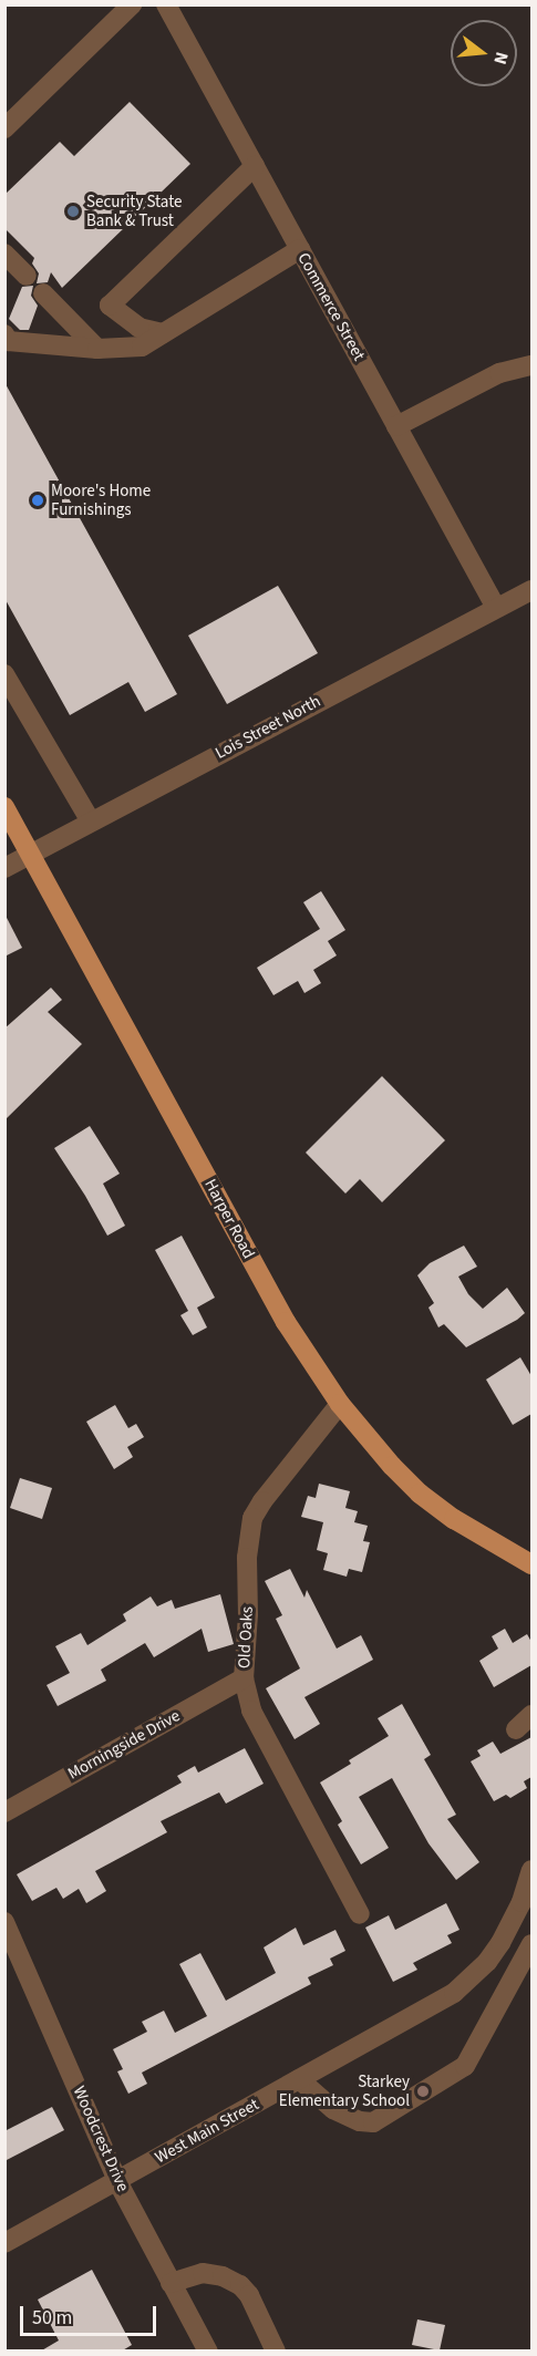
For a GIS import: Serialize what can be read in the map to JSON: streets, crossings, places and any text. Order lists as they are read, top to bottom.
{
  "streets": {
    "main road": ["Harper Road"],
    "street": [
      "Commerce Street",
      "Lois Street North",
      "Old Oaks",
      "Morningside Drive",
      "West Main Street",
      "Woodcrest Drive"
    ]
  },
  "crossings": [
    ["Commerce Street", "Lois Street North"],
    ["Lois Street North", "Harper Road"],
    ["Harper Road", "Old Oaks"],
    ["Old Oaks", "Morningside Drive"],
    ["West Main Street", "Woodcrest Drive"]
  ],
  "places": ["Security State Bank & Trust", "Moore's Home Furnishings", "Starkey Elementary School"],
  "scale_bar": "50 m",
  "north": "right"
}
